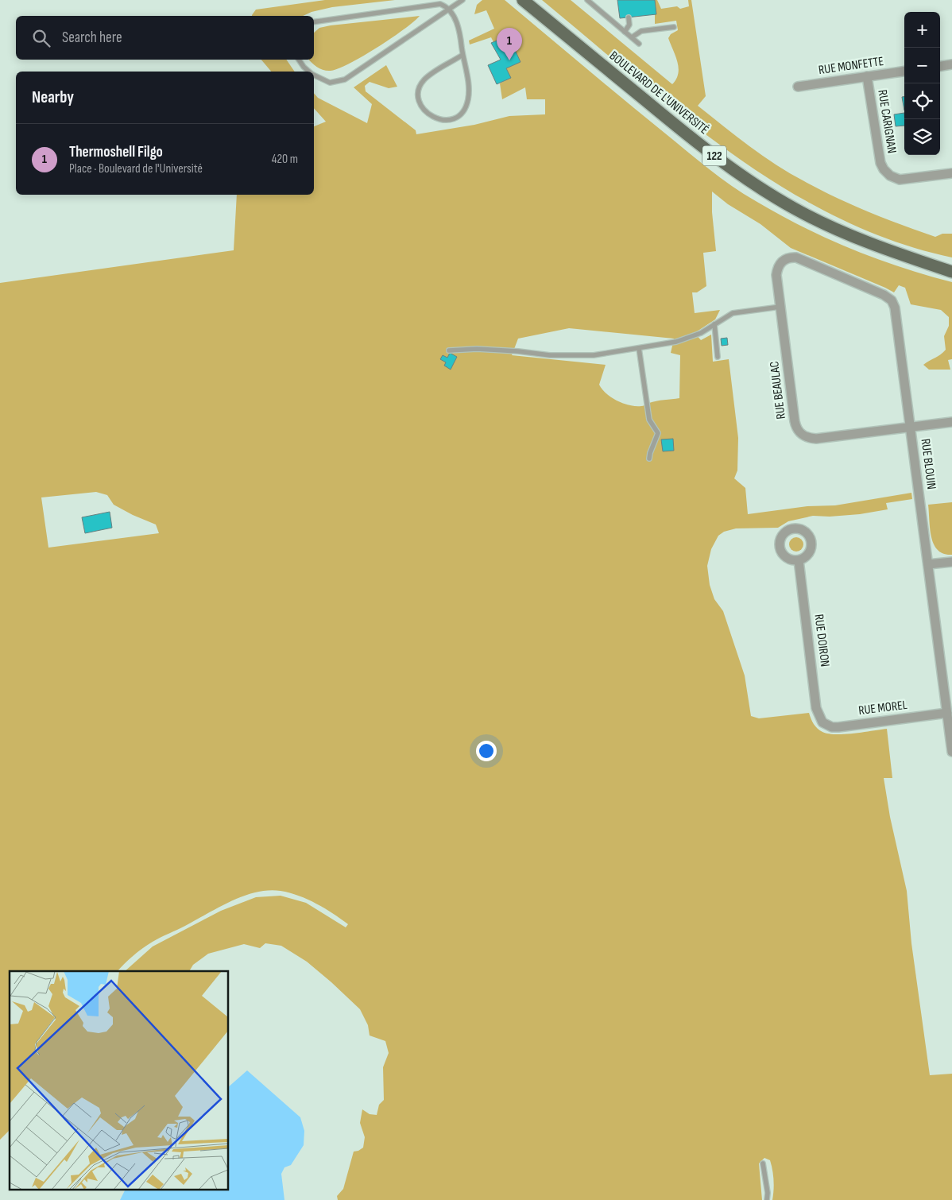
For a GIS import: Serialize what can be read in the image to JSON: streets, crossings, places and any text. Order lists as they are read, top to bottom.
{
  "streets": {
    "main road": ["BOULEVARD DE L'UNIVERSITÉ", "122"],
    "street": [
      "RUE MONFETTE",
      "RUE CARIGNAN",
      "RUE BEAULAC",
      "RUE BLOUIN",
      "RUE DOIRON",
      "RUE MOREL"
    ]
  },
  "crossings": [
    ["RUE MONFETTE", "RUE CARIGNAN"],
    ["RUE BEAULAC", "RUE BLOUIN"],
    ["RUE BLOUIN", "RUE MOREL"],
    ["RUE DOIRON", "RUE MOREL"]
  ],
  "page": {
    "map_buttons": ["+", "−"],
    "search": "Search here",
    "pins": "1",
    "heading": "Nearby",
    "list": [
      {
        "mark": "1",
        "name": "Thermoshell Filgo",
        "note": "Place · Boulevard de l'Université",
        "value": "420 m"
      }
    ]
  }
}
